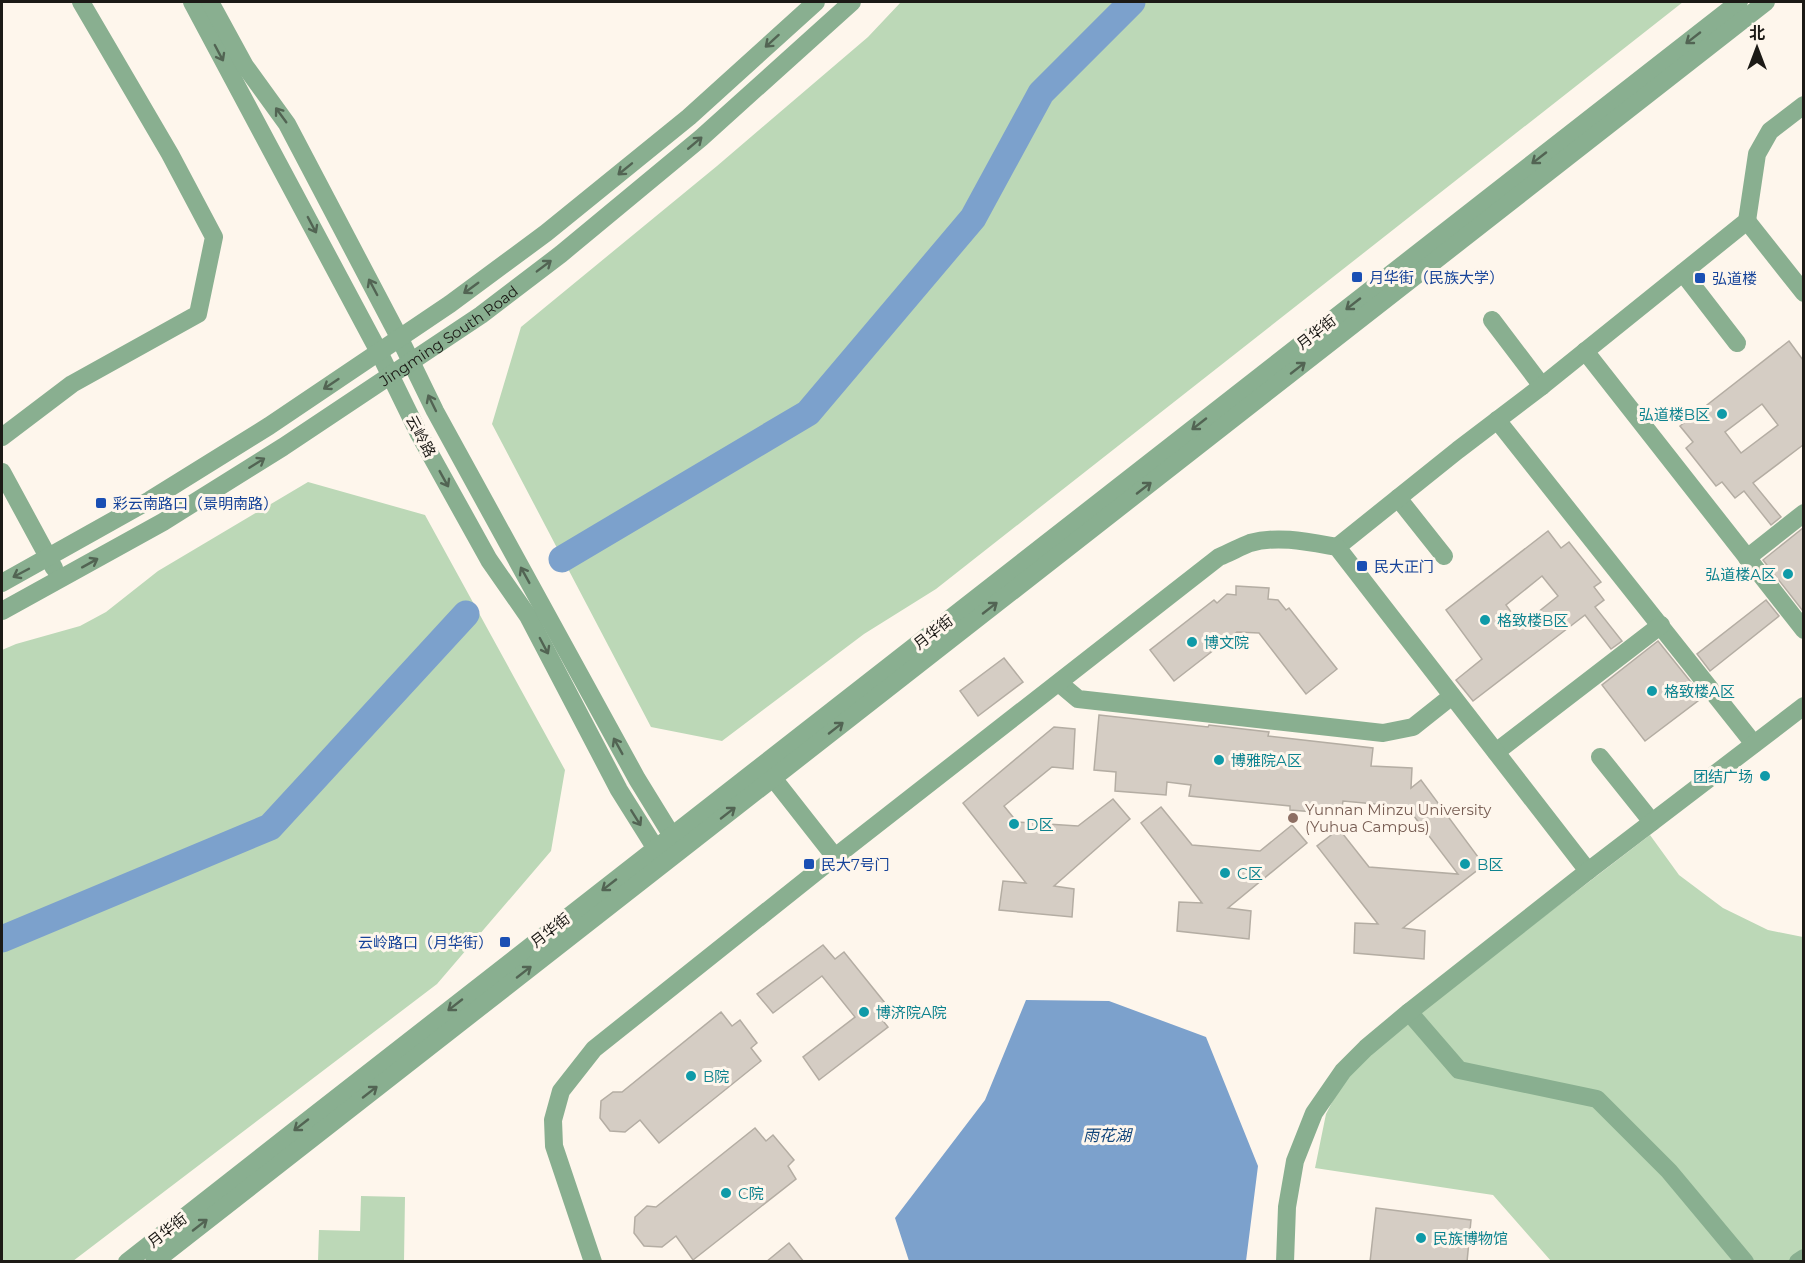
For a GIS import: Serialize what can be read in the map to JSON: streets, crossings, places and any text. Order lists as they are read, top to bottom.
{
  "streets": {
    "street": ["月华街", "Jingming South Road", "云岭路"]
  },
  "crossings": [
    ["月华街", "云岭路"],
    ["Jingming South Road", "云岭路"]
  ],
  "water": ["雨花湖"],
  "places": {
    "transit": [
      "月华街（民族大学）",
      "弘道楼",
      "彩云南路口（景明南路）",
      "民大正门",
      "民大7号门",
      "云岭路口（月华街）"
    ],
    "other": [
      "弘道楼B区",
      "弘道楼A区",
      "格致楼B区",
      "博文院",
      "格致楼A区",
      "博雅院A区",
      "团结广场",
      "Yunnan Minzu University (Yuhua Campus)",
      "D区",
      "B区",
      "C区",
      "博济院A院",
      "B院",
      "C院",
      "民族博物馆"
    ]
  },
  "north": "top"
}
